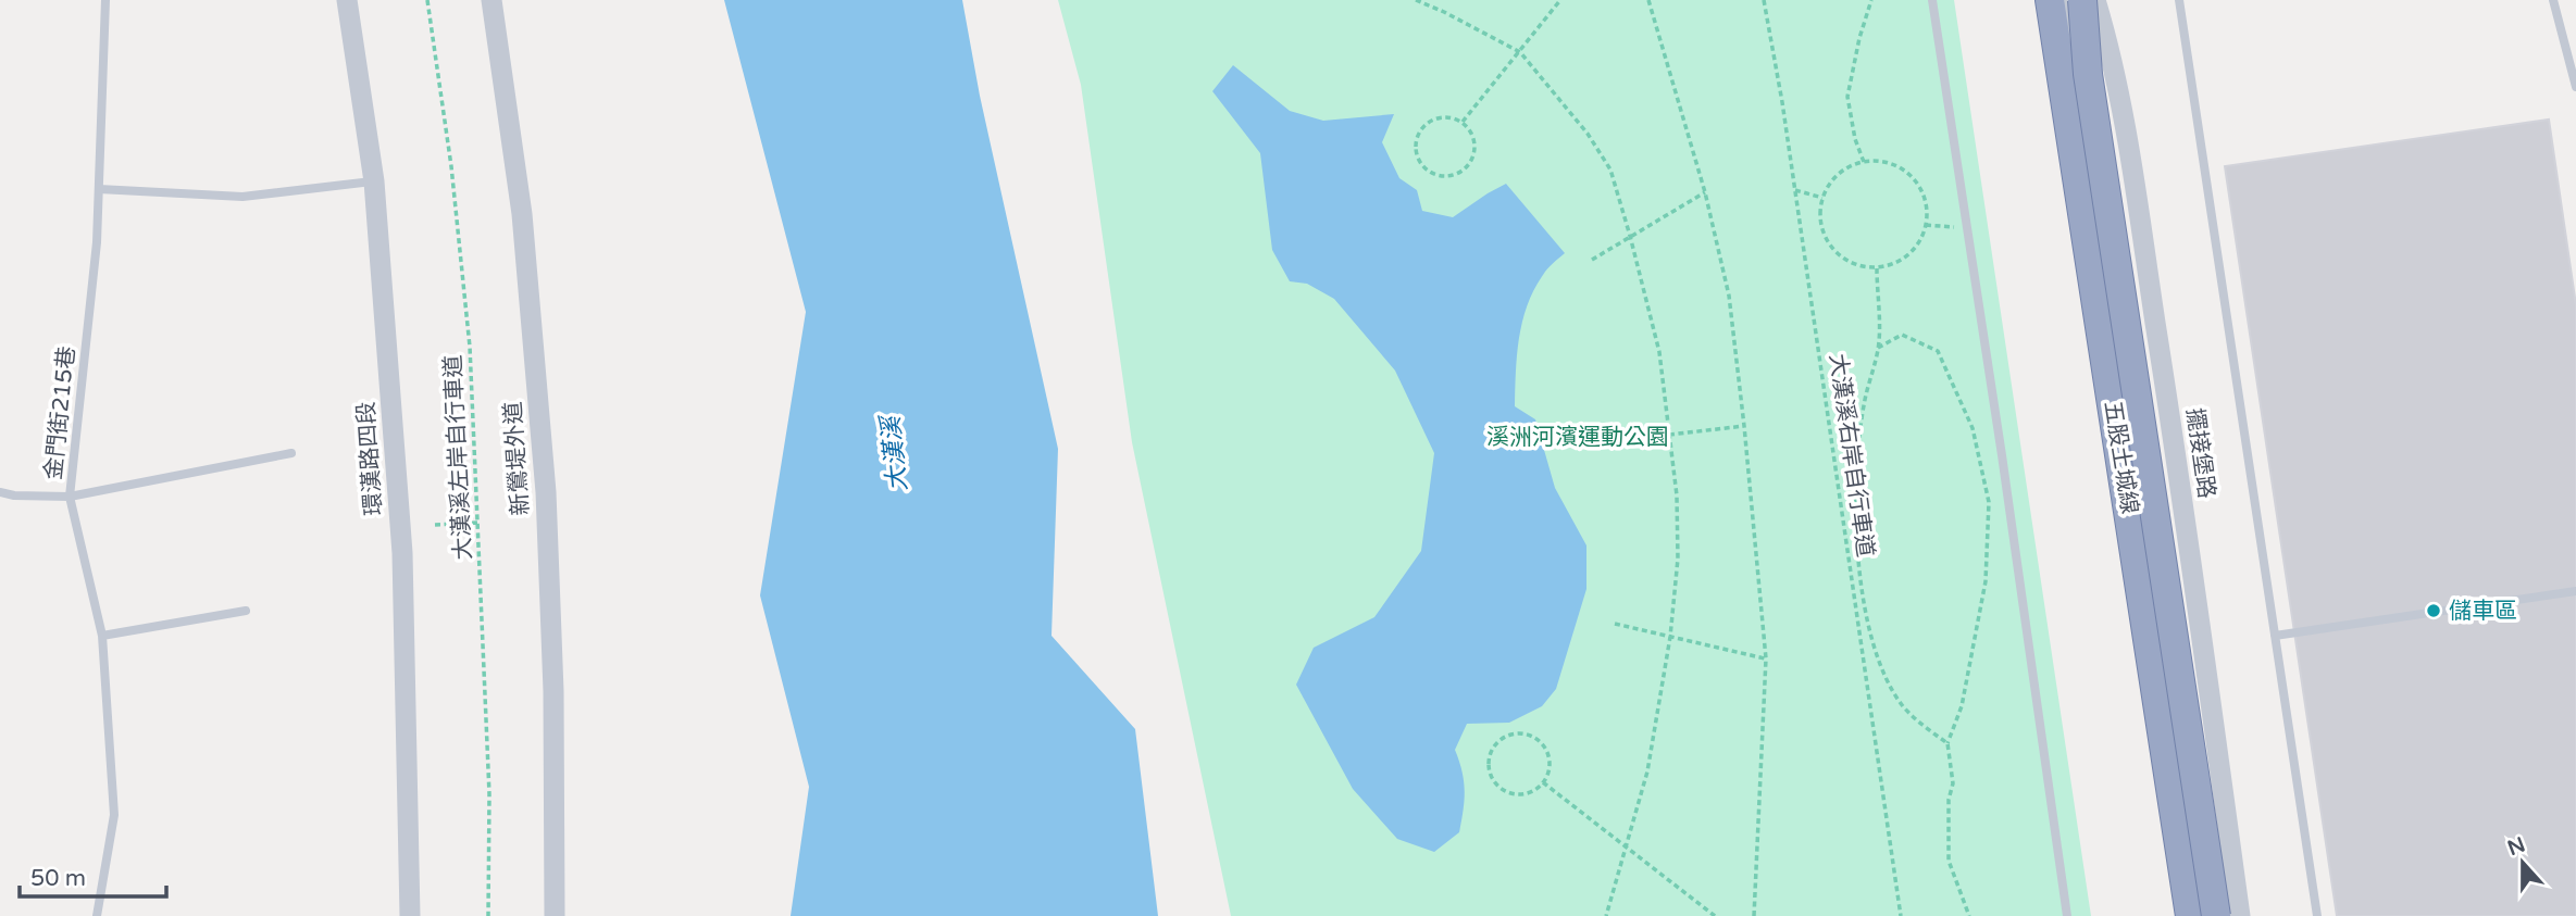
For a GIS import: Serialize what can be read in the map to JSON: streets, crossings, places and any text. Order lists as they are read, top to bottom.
{
  "streets": {
    "highway": ["五股土城線"],
    "street": ["擺接堡路", "環漢路四段", "新鶯堤外道"],
    "lane": ["金門街215巷"],
    "path": ["大漢溪右岸自行車道", "大漢溪左岸自行車道"]
  },
  "crossings": [
    ["擺接堡路", "五股土城線"]
  ],
  "water": ["大漢溪"],
  "parks": ["溪洲河濱運動公園"],
  "places": ["儲車區"],
  "scale_bar": "50 m",
  "north": "top"
}
